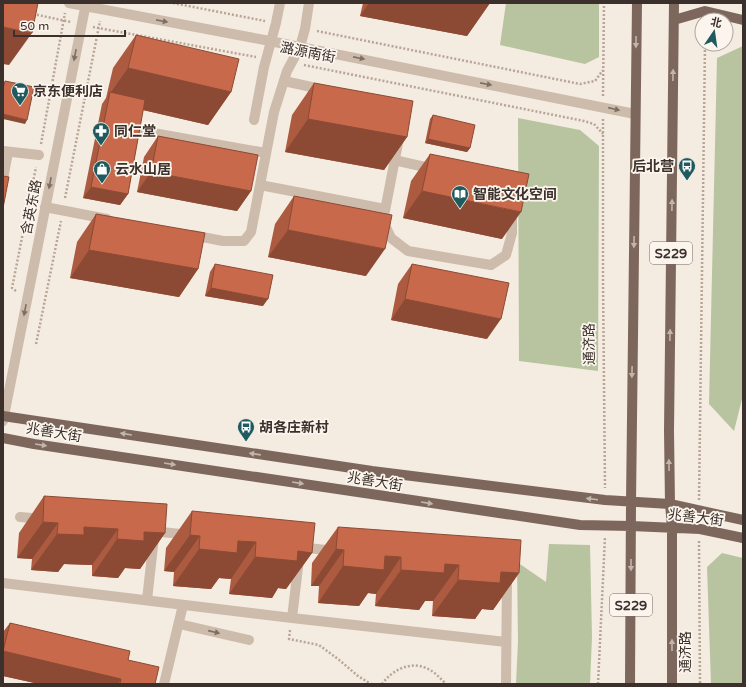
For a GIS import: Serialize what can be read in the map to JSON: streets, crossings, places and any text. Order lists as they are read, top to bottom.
{
  "streets": {
    "main road": ["S229", "通济路", "兆善大街"],
    "street": ["潞源南街", "含英东路"]
  },
  "crossings": [
    ["潞源南街", "含英东路"],
    ["潞源南街", "S229"],
    ["潞源南街", "通济路"],
    ["含英东路", "兆善大街"],
    ["S229", "兆善大街"],
    ["通济路", "兆善大街"]
  ],
  "one_way": ["含英东路"],
  "places": {
    "supermarket": ["京东便利店"],
    "pharmacy": ["同仁堂"],
    "bus stop": ["后北营", "胡各庄新村"],
    "shop": ["云水山居"],
    "library": ["智能文化空间"]
  },
  "scale_bar": "50 m",
  "north": "top"
}
